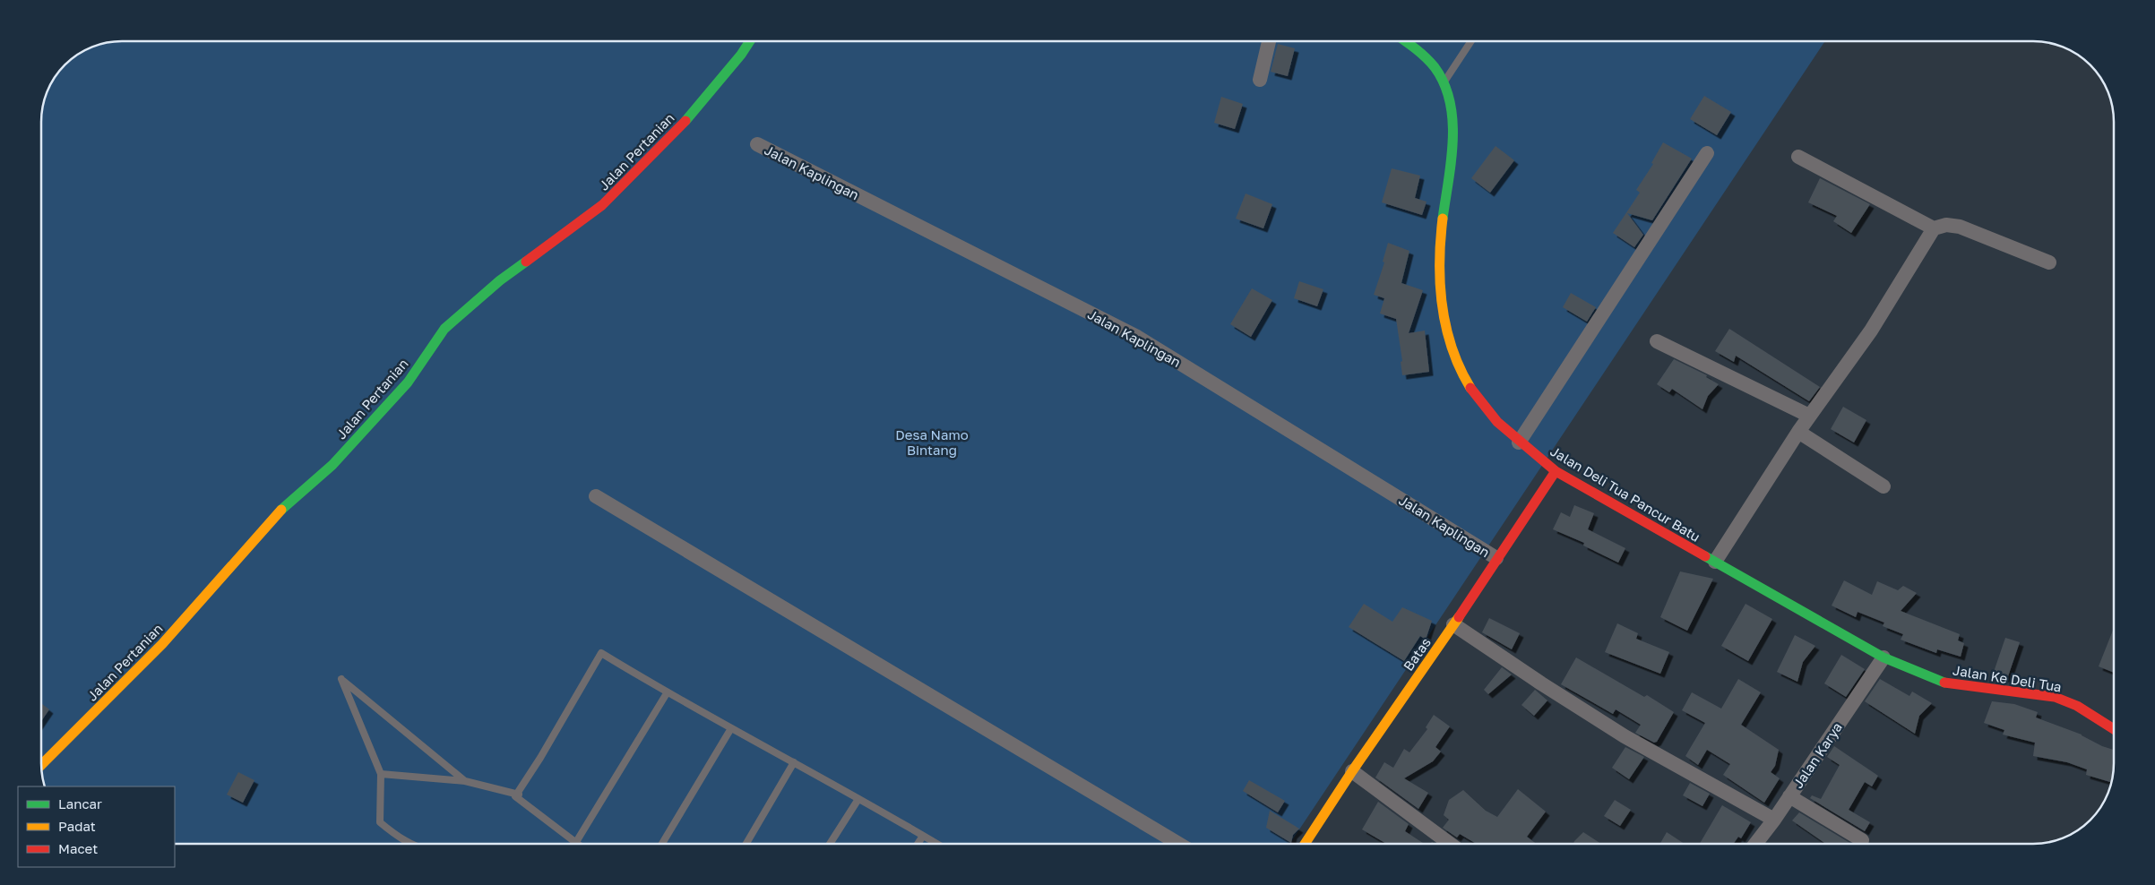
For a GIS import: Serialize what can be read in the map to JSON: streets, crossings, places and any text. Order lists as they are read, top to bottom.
{
  "streets": {
    "street": [
      "Jalan Pertanian",
      "Jalan Kaplingan",
      "Jalan Deli Tua Pancur Batu",
      "Batas",
      "Jalan Ke Deli Tua",
      "Jalan Karya"
    ]
  },
  "crossings": [
    ["Jalan Kaplingan", "Batas"],
    ["Jalan Deli Tua Pancur Batu", "Batas"],
    ["Jalan Deli Tua Pancur Batu", "Jalan Ke Deli Tua"],
    ["Jalan Deli Tua Pancur Batu", "Jalan Karya"],
    ["Jalan Ke Deli Tua", "Jalan Karya"]
  ],
  "parks": ["Desa Namo Bintang"],
  "legend": ["Lancar", "Padat", "Macet"]
}
